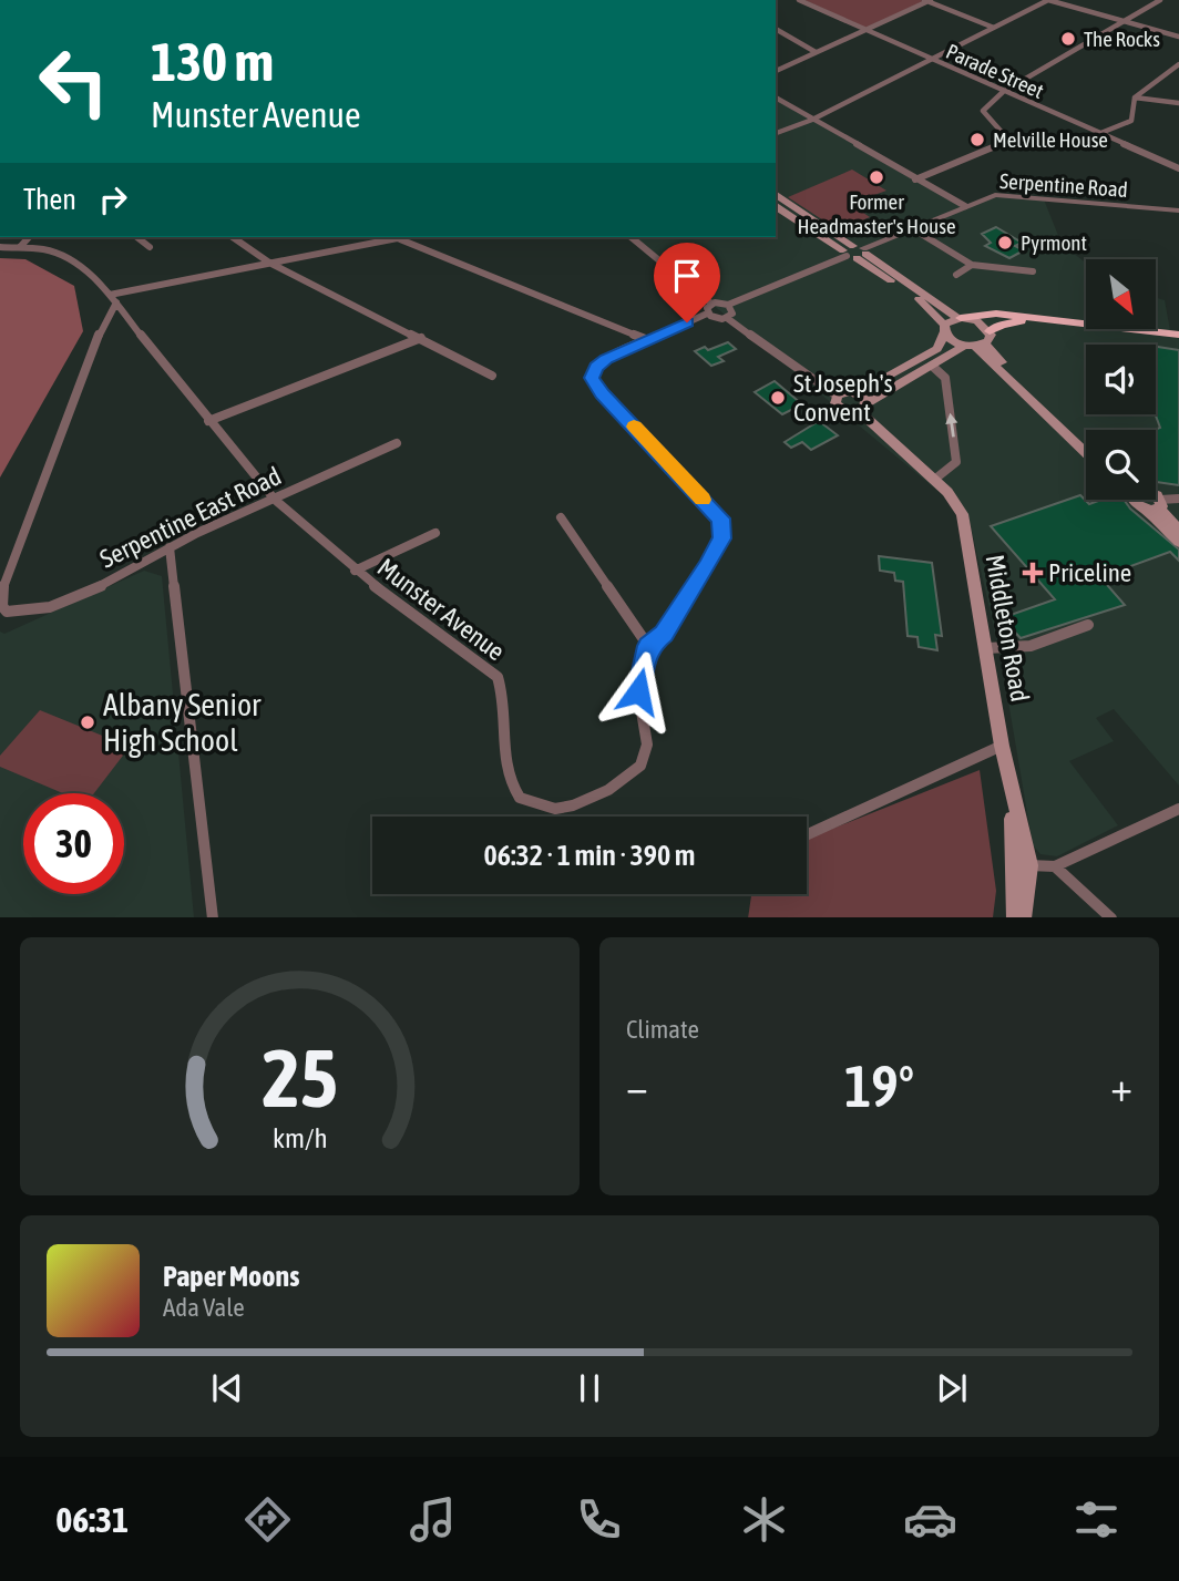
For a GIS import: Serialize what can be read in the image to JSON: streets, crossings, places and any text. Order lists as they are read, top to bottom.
{
  "streets": {
    "main road": ["Middleton Road"],
    "street": [
      "Parade Street",
      "Serpentine Road",
      "Serpentine East Road",
      "Munster Avenue"
    ]
  },
  "crossings": [
    ["Serpentine East Road", "Munster Avenue"]
  ],
  "places": {
    "other": [
      "The Rocks",
      "Melville House",
      "Former Headmaster's House",
      "Pyrmont",
      "St Joseph's Convent",
      "Albany Senior High School"
    ],
    "health": ["Priceline"]
  },
  "north": "bottom right",
  "page": {
    "turn": ["130 m", "Munster Avenue"],
    "then": "Then",
    "limit": "30",
    "trip": "06:32 · 1 min · 390 m",
    "tile": "Climate",
    "heat": ["−", "19°", "+"],
    "song": ["Paper Moons", "Ada Vale"],
    "tabs": "06:31",
    "gauge": ["25", "km/h"]
  }
}
